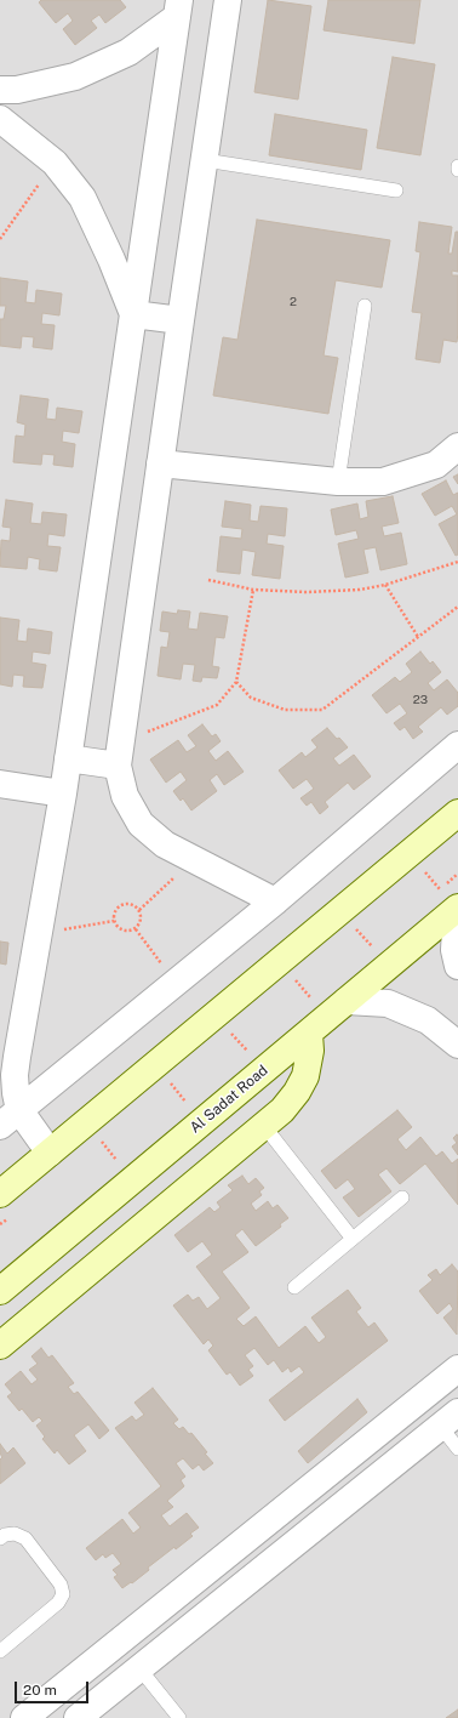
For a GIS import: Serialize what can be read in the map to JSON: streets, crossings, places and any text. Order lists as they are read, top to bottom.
{
  "streets": {
    "main road": ["Al Sadat Road"]
  },
  "house_numbers": ["2", "23"],
  "scale_bar": "20 m"
}
